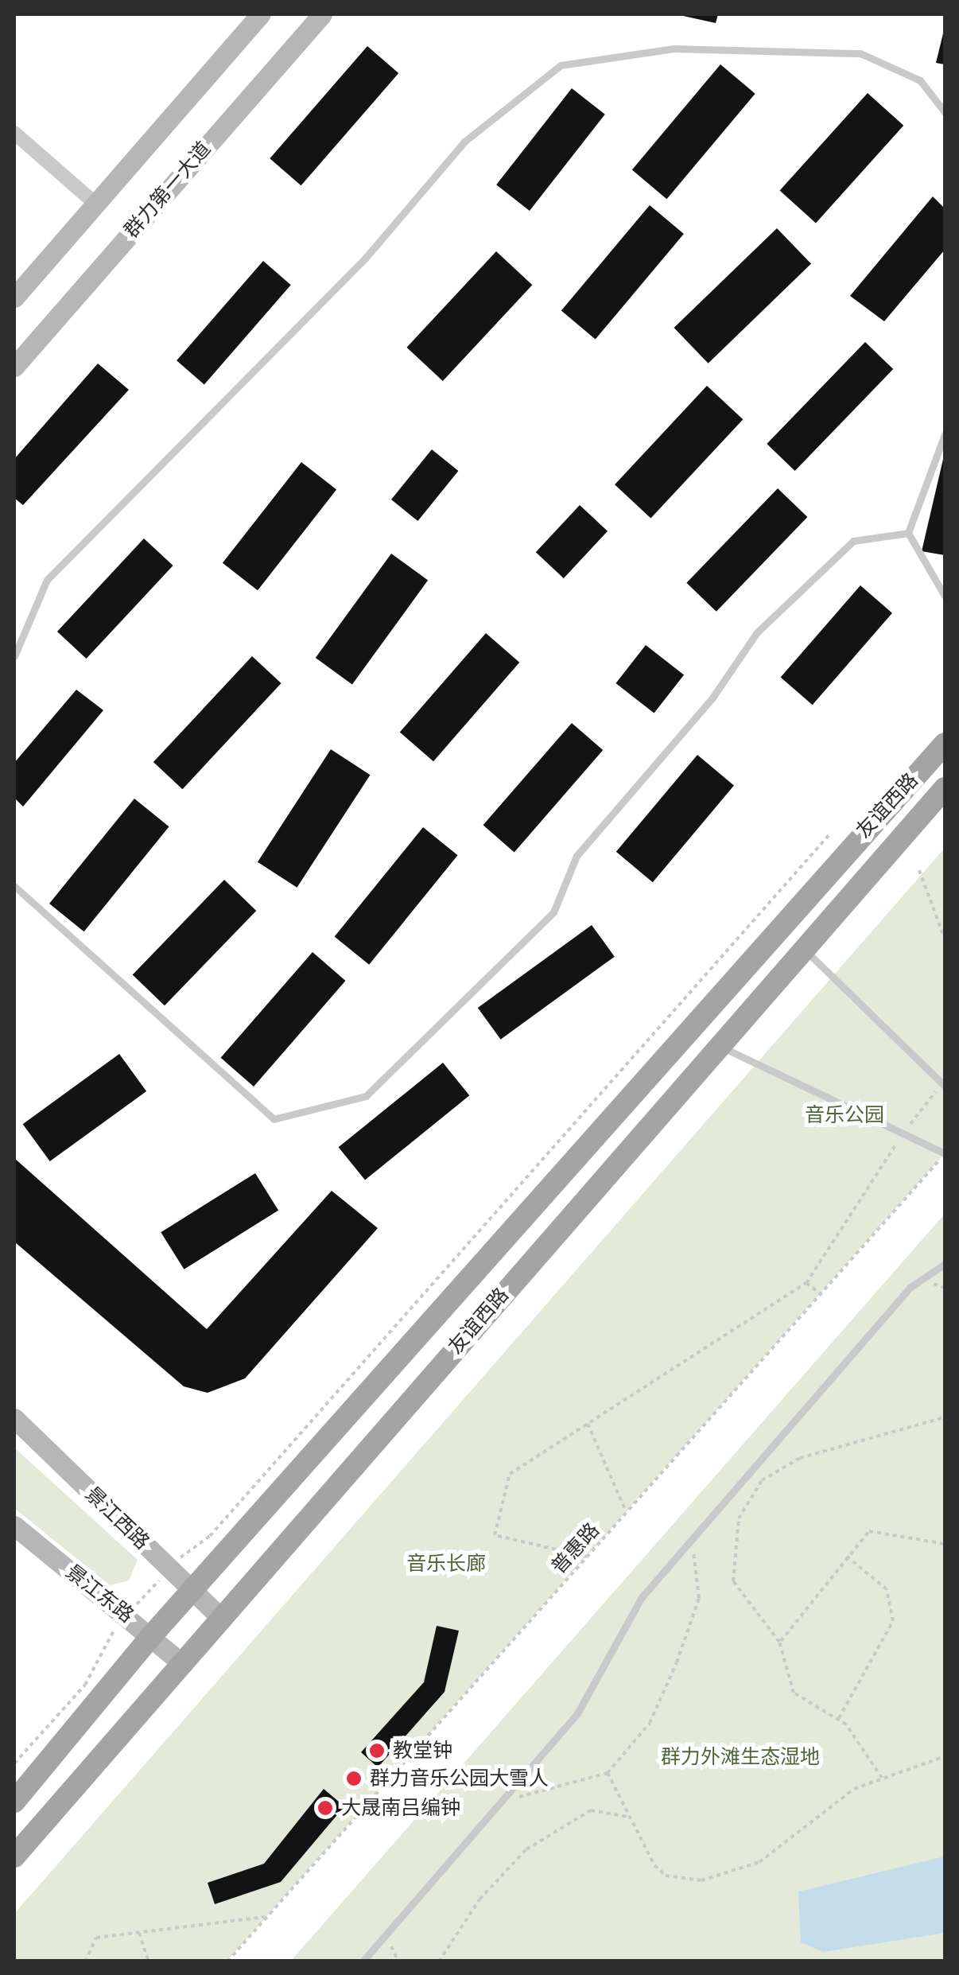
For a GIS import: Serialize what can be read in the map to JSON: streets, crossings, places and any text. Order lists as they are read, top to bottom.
{
  "streets": {
    "main road": [
      "群力第一大道",
      "友谊西路",
      "景江西路",
      "景江东路"
    ],
    "path": ["普惠路"]
  },
  "crossings": [
    ["友谊西路", "景江西路"],
    ["友谊西路", "景江东路"]
  ],
  "parks": ["音乐公园", "音乐长廊", "群力外滩生态湿地"],
  "places": ["教堂钟", "群力音乐公园大雪人", "大晟南吕编钟"]
}
